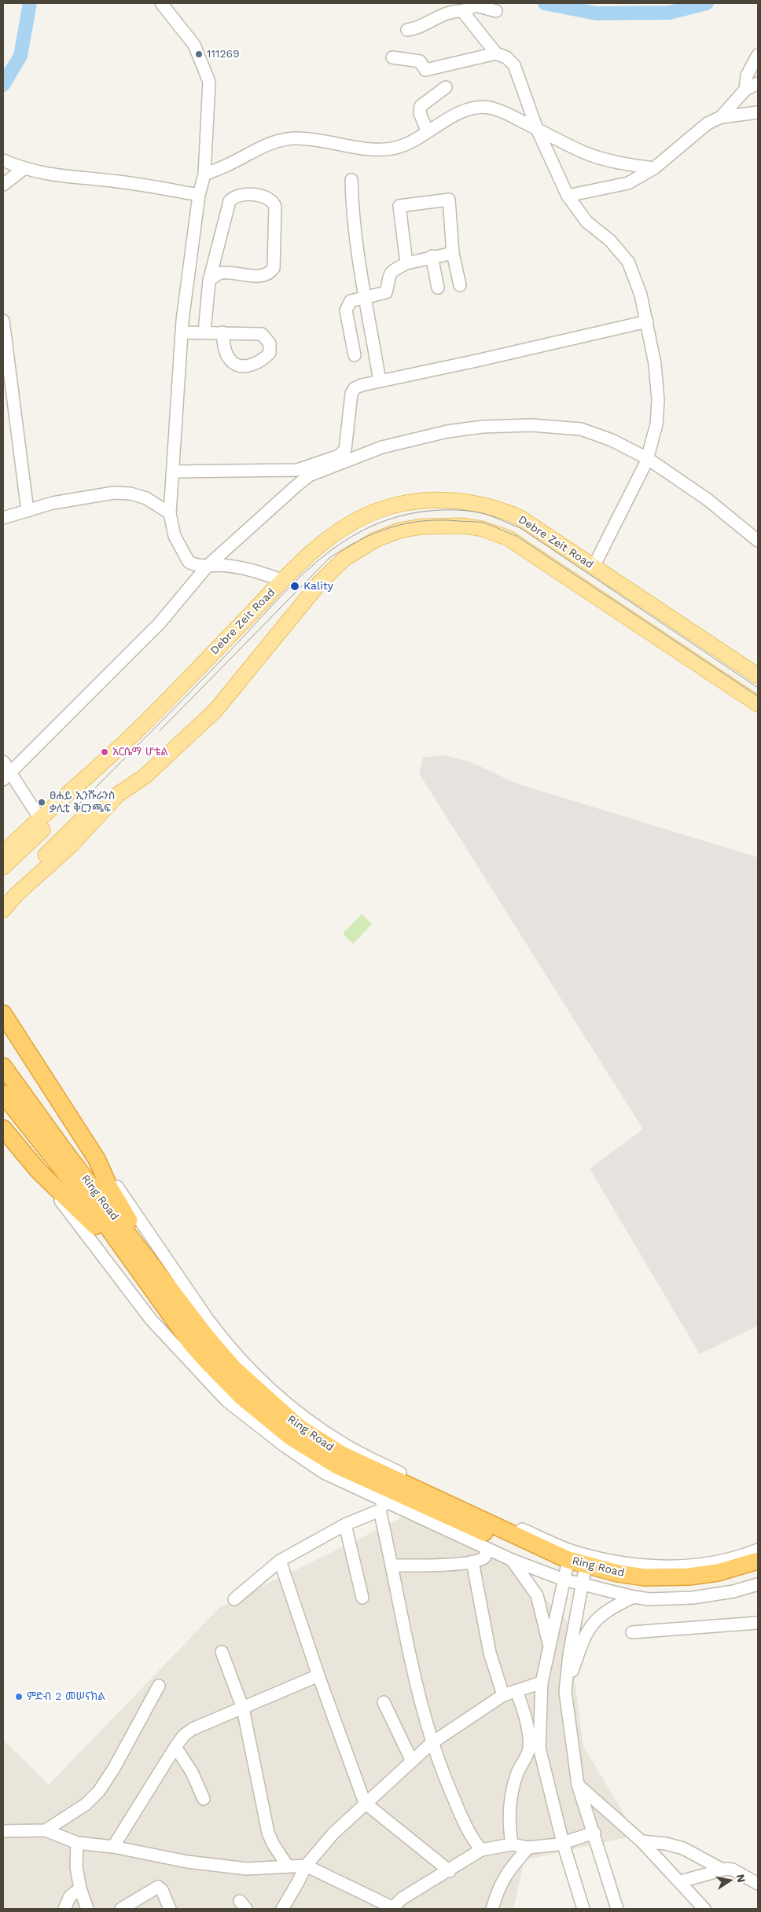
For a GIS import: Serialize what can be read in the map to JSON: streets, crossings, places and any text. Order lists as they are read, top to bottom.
{
  "streets": {
    "highway": ["Ring Road"],
    "main road": ["Debre Zeit Road"]
  },
  "places": [
    "111269",
    "Kality",
    "አርሴማ ሆቴል",
    "ፀሐይ ኢንሹራንስ ቃሊቲ ቅርንጫፍ",
    "ምድብ 2 መሠናክል"
  ],
  "north": "right"
}
